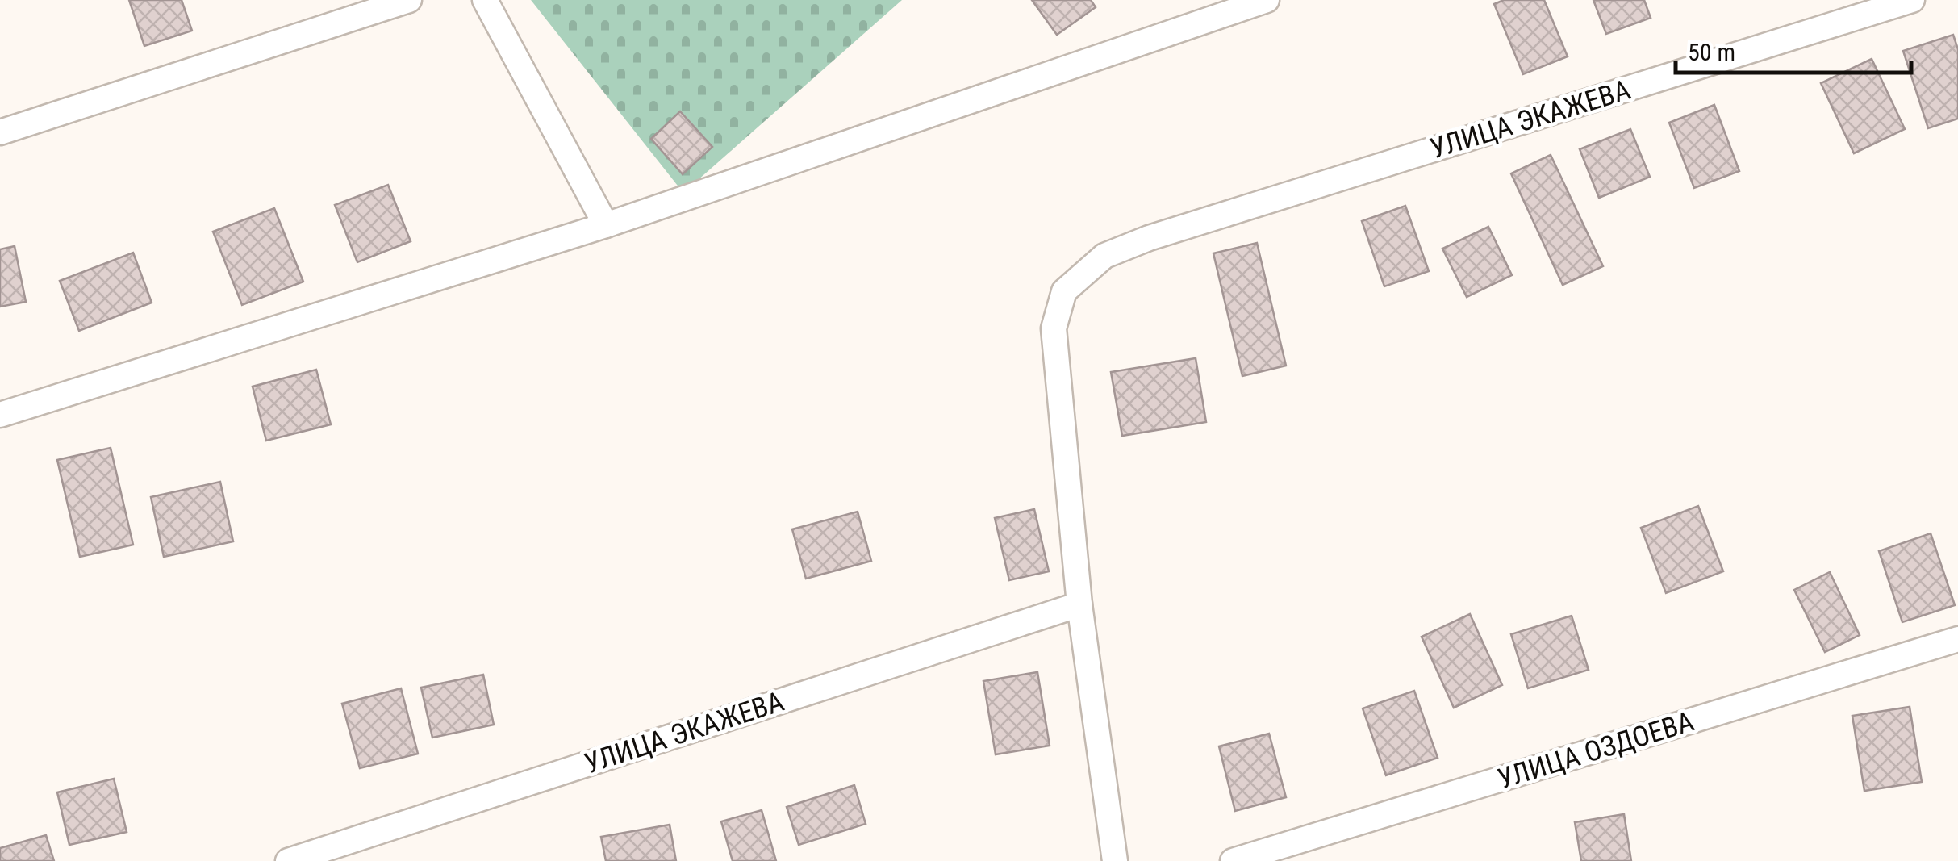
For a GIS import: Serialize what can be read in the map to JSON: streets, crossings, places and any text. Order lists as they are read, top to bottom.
{
  "streets": {
    "street": ["УЛИЦА ЭКАЖЕВА", "УЛИЦА ОЗДОЕВА"]
  },
  "scale_bar": "50 m"
}
